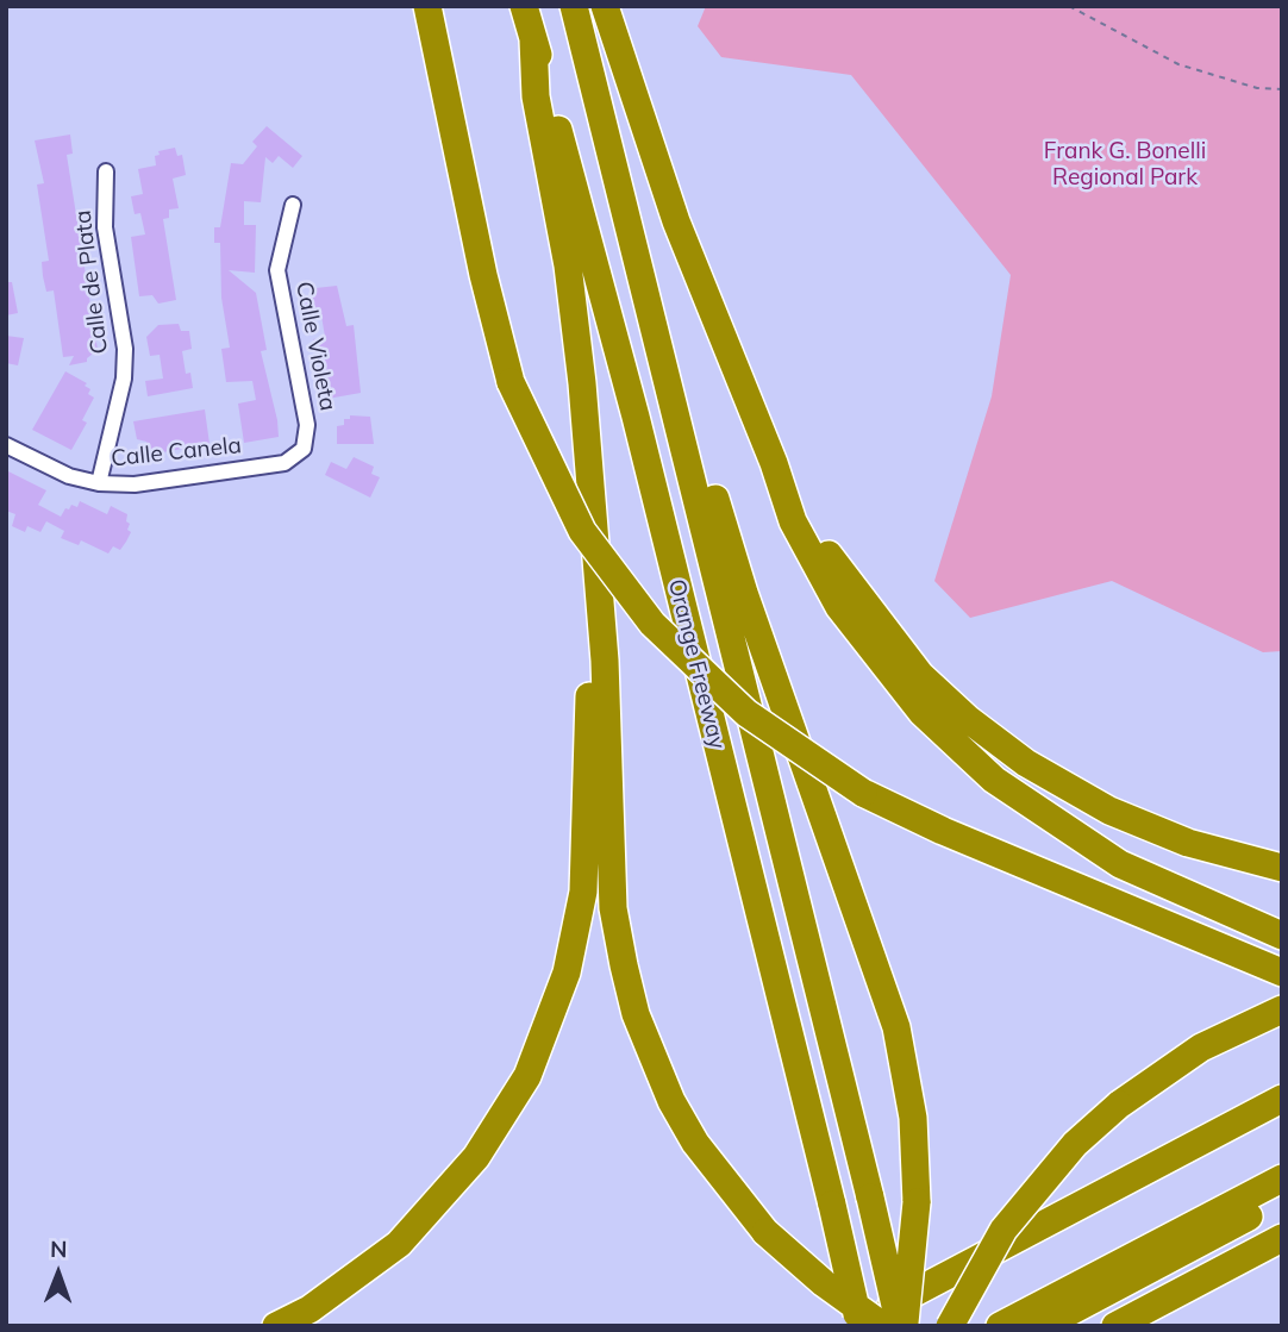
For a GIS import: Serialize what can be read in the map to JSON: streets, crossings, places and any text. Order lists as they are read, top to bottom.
{
  "streets": {
    "highway": ["Orange Freeway"],
    "street": ["Calle de Plata", "Calle Violeta", "Calle Canela"]
  },
  "crossings": [
    ["Calle de Plata", "Calle Canela"],
    ["Calle Violeta", "Calle Canela"]
  ],
  "parks": ["Frank G. Bonelli Regional Park"],
  "north": "top"
}
